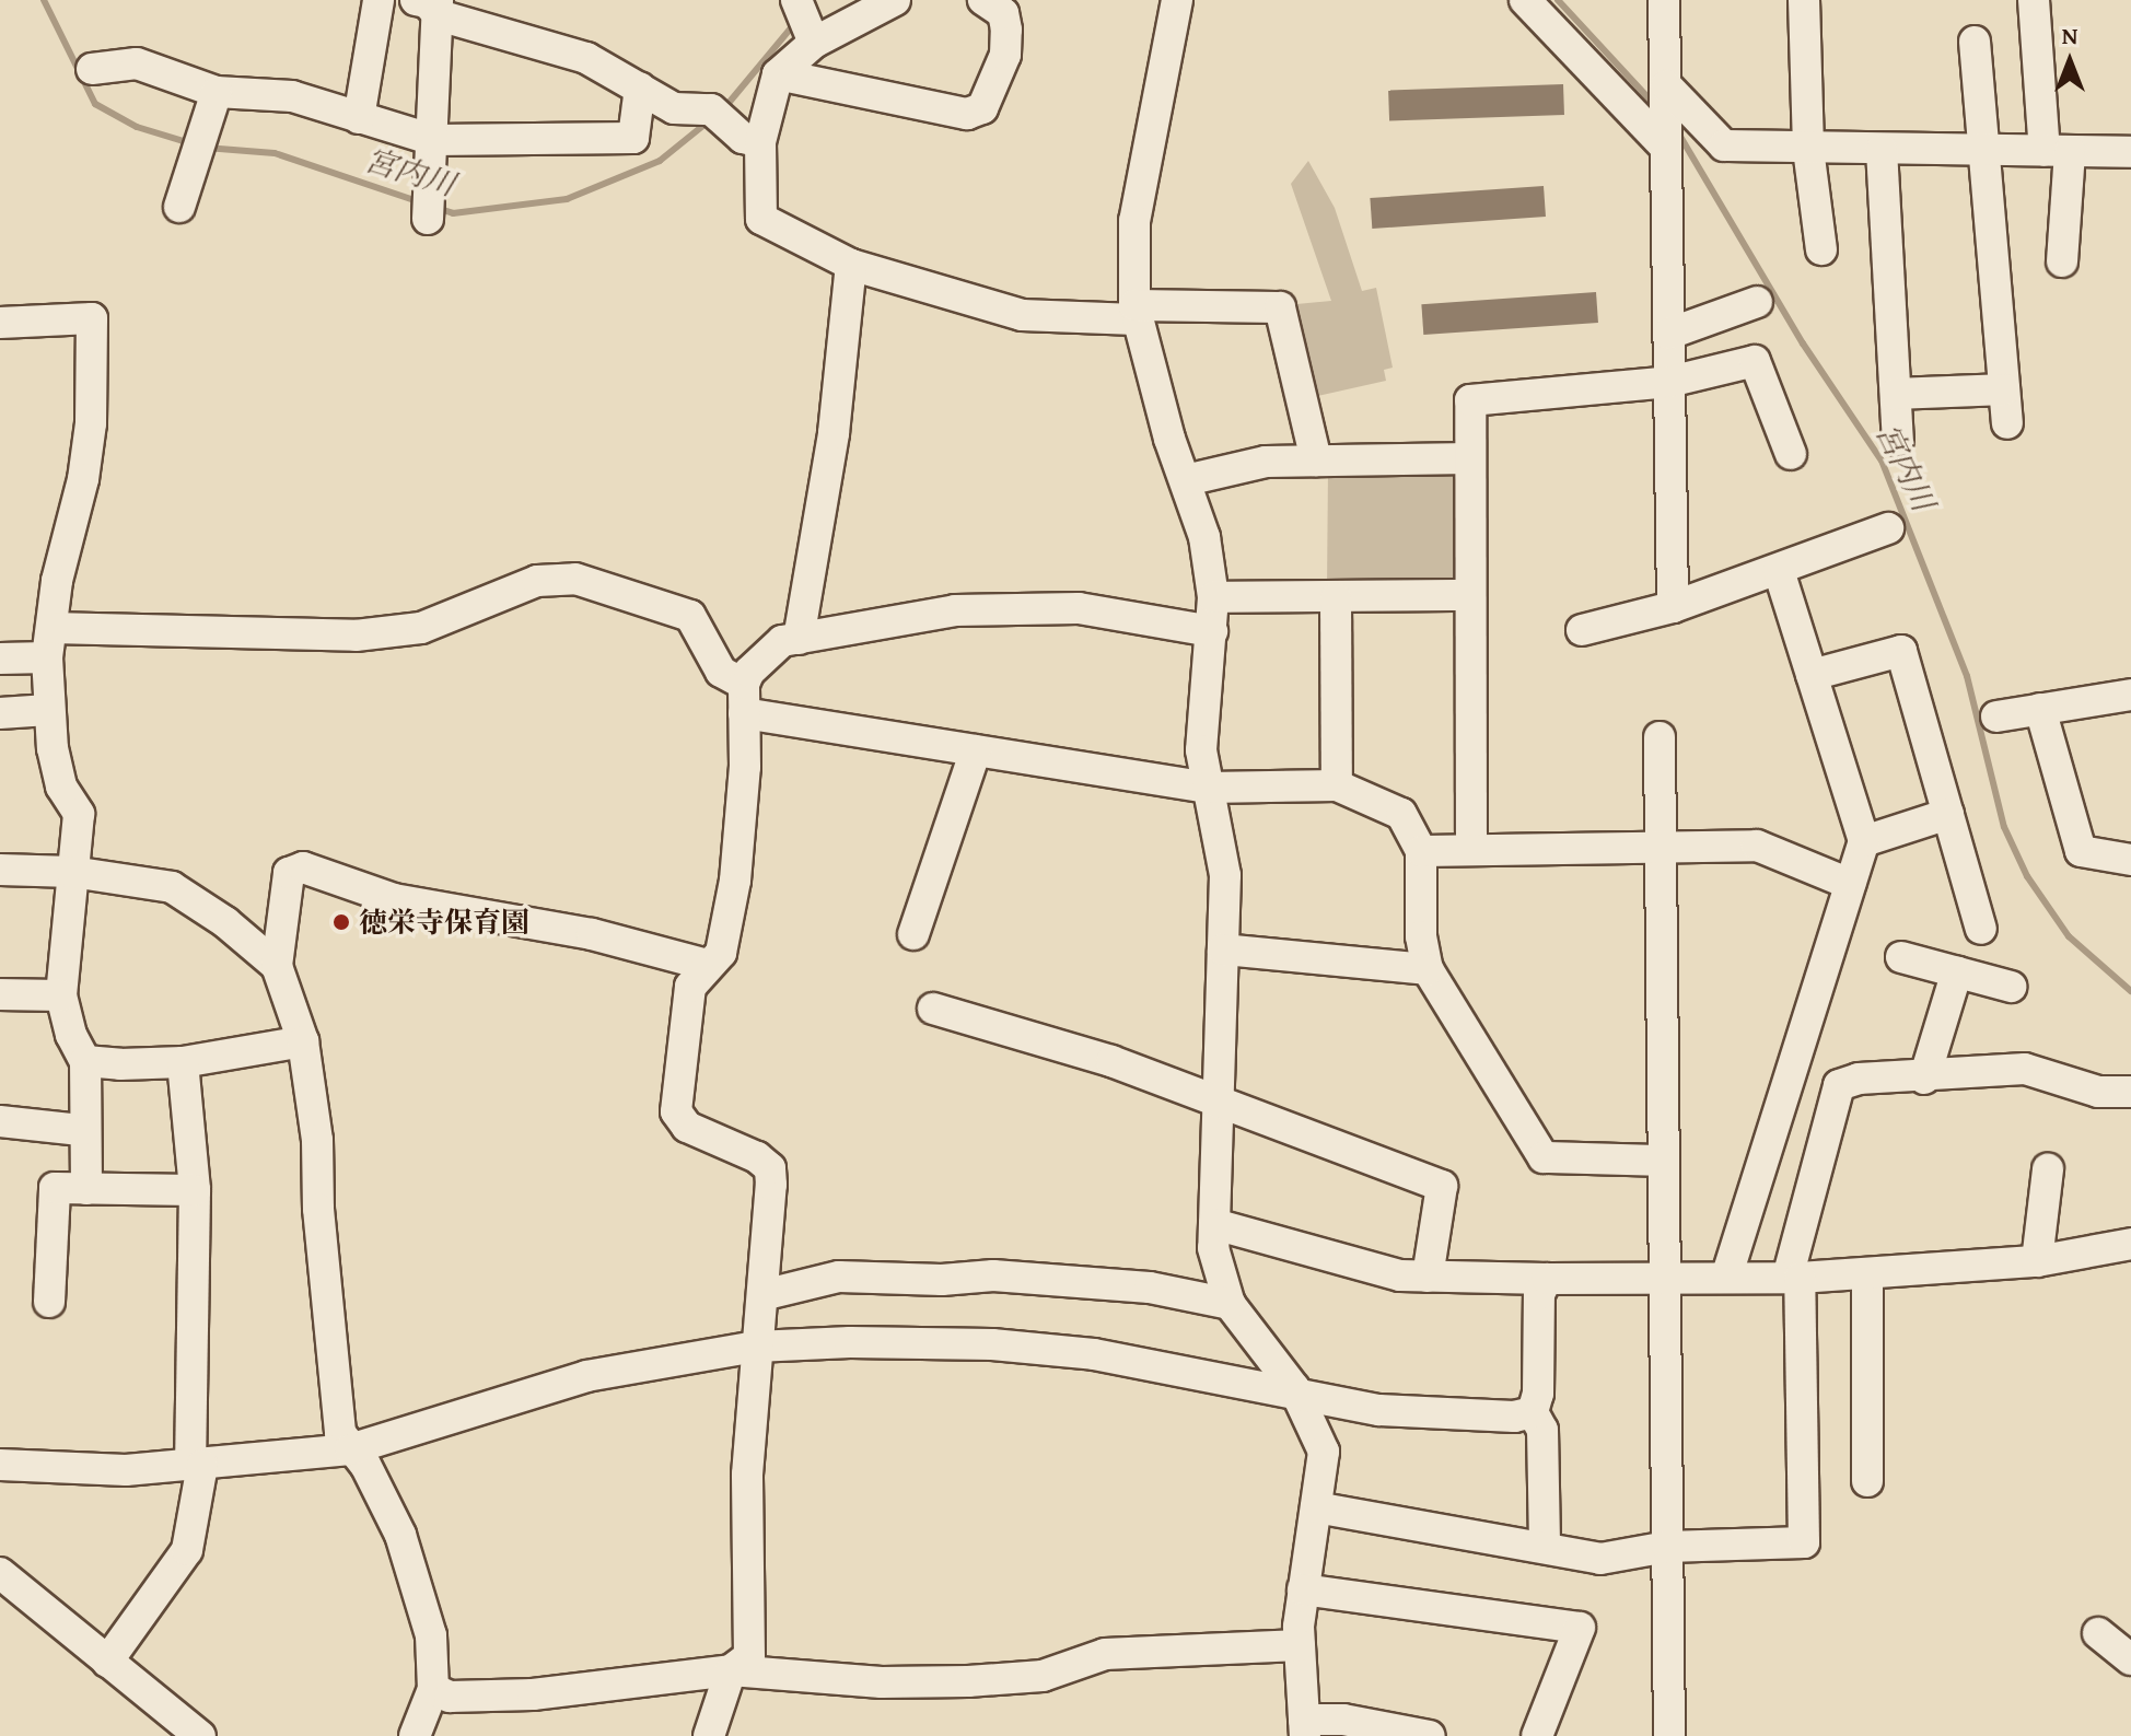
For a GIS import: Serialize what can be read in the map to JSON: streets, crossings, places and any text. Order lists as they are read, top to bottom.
{
  "water": ["宮内川"],
  "places": ["徳栄寺保育園"],
  "north": "top"
}
